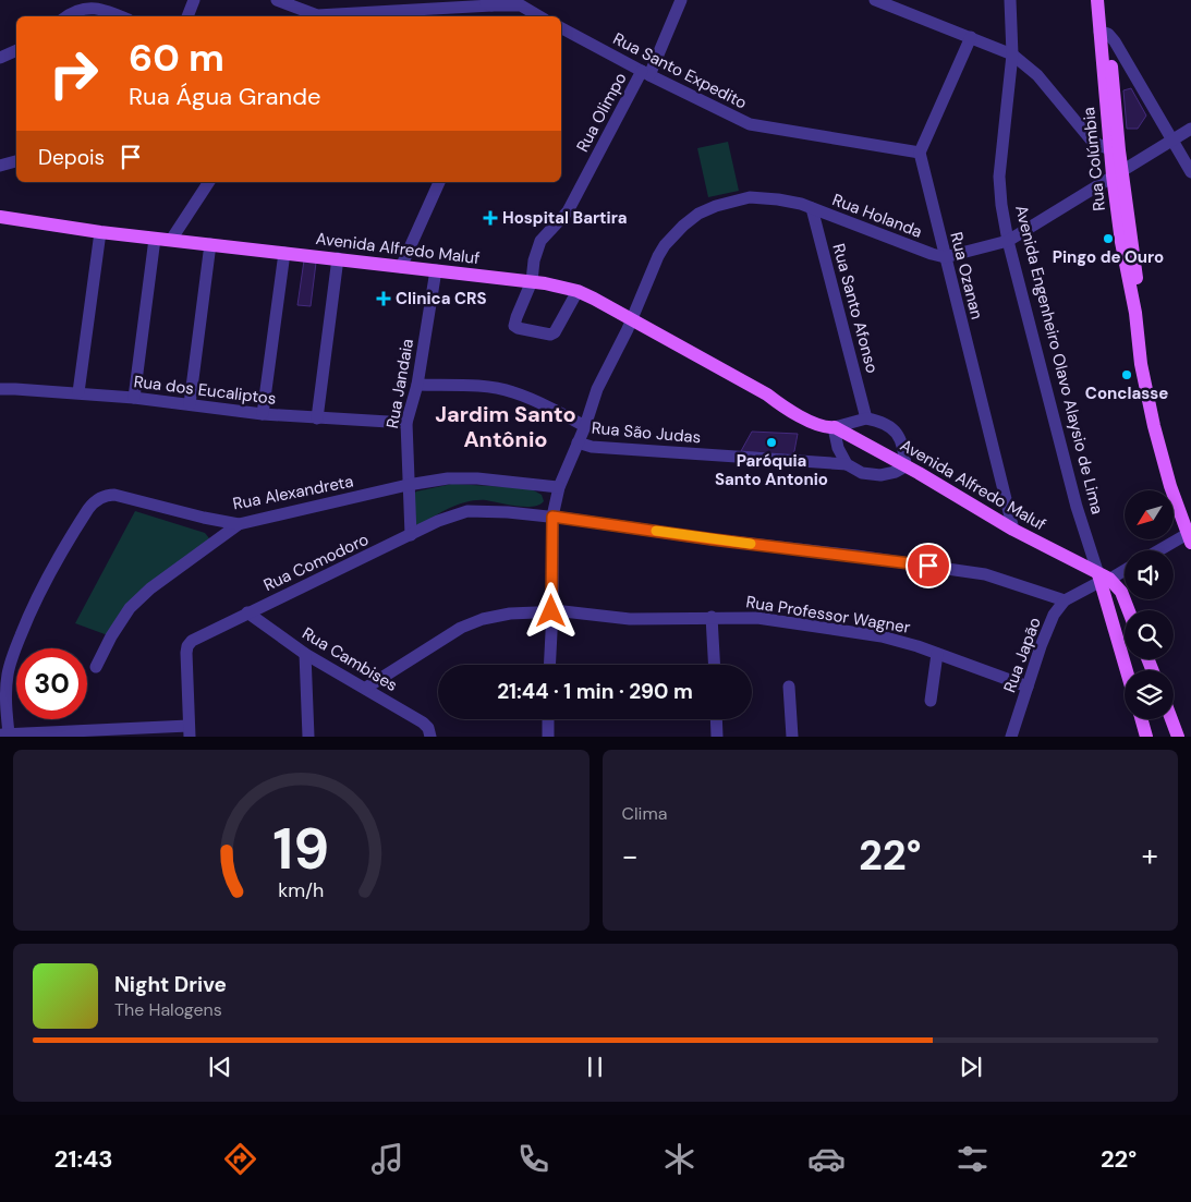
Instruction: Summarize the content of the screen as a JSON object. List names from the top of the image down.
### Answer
{
  "streets": {
    "main road": ["Rua Colúmbia", "Avenida Alfredo Maluf", "Avenida Engenheiro Olavo Alaysio de Lima"],
    "street": [
      "Rua Santo Expedito",
      "Rua Olimpo",
      "Rua Holanda",
      "Rua Ozanan",
      "Rua Santo Afonso",
      "Rua Jandaia",
      "Rua dos Eucaliptos",
      "Rua São Judas",
      "Rua Alexandreta",
      "Rua Comodoro",
      "Rua Professor Wagner",
      "Rua Japão",
      "Rua Cambises"
    ]
  },
  "crossings": [
    ["Rua Santo Expedito", "Rua Olimpo"],
    ["Rua Santo Expedito", "Rua Ozanan"],
    ["Rua Olimpo", "Avenida Alfredo Maluf"],
    ["Rua Holanda", "Avenida Alfredo Maluf"],
    ["Rua Holanda", "Rua Ozanan"],
    ["Rua Holanda", "Rua Santo Afonso"],
    ["Rua Holanda", "Rua São Judas"],
    ["Avenida Alfredo Maluf", "Rua Ozanan"],
    ["Avenida Alfredo Maluf", "Avenida Engenheiro Olavo Alaysio de Lima"],
    ["Avenida Alfredo Maluf", "Rua Jandaia"],
    ["Avenida Alfredo Maluf", "Rua São Judas"],
    ["Avenida Alfredo Maluf", "Rua Japão"],
    ["Avenida Engenheiro Olavo Alaysio de Lima", "Rua Japão"],
    ["Rua Jandaia", "Rua dos Eucaliptos"],
    ["Rua Jandaia", "Rua Alexandreta"],
    ["Rua Jandaia", "Rua Comodoro"],
    ["Rua Comodoro", "Rua Japão"],
    ["Rua Comodoro", "Rua Cambises"],
    ["Rua Professor Wagner", "Rua Japão"],
    ["Rua Professor Wagner", "Rua Cambises"]
  ],
  "districts": ["Jardim Santo Antônio"],
  "places": {
    "health": ["Hospital Bartira", "Clinica CRS"],
    "other": ["Pingo de Ouro", "Conclasse", "Paróquia Santo Antonio"]
  },
  "north": "bottom left",
  "page": {
    "turn": ["60 m", "Rua Água Grande"],
    "then": "Depois",
    "limit": "30",
    "trip": "21:44 · 1 min · 290 m",
    "tile": "Clima",
    "heat": ["−", "22°", "+"],
    "song": ["Night Drive", "The Halogens"],
    "tabs": ["21:43", "22°"],
    "gauge": ["19", "km/h"]
  }
}
